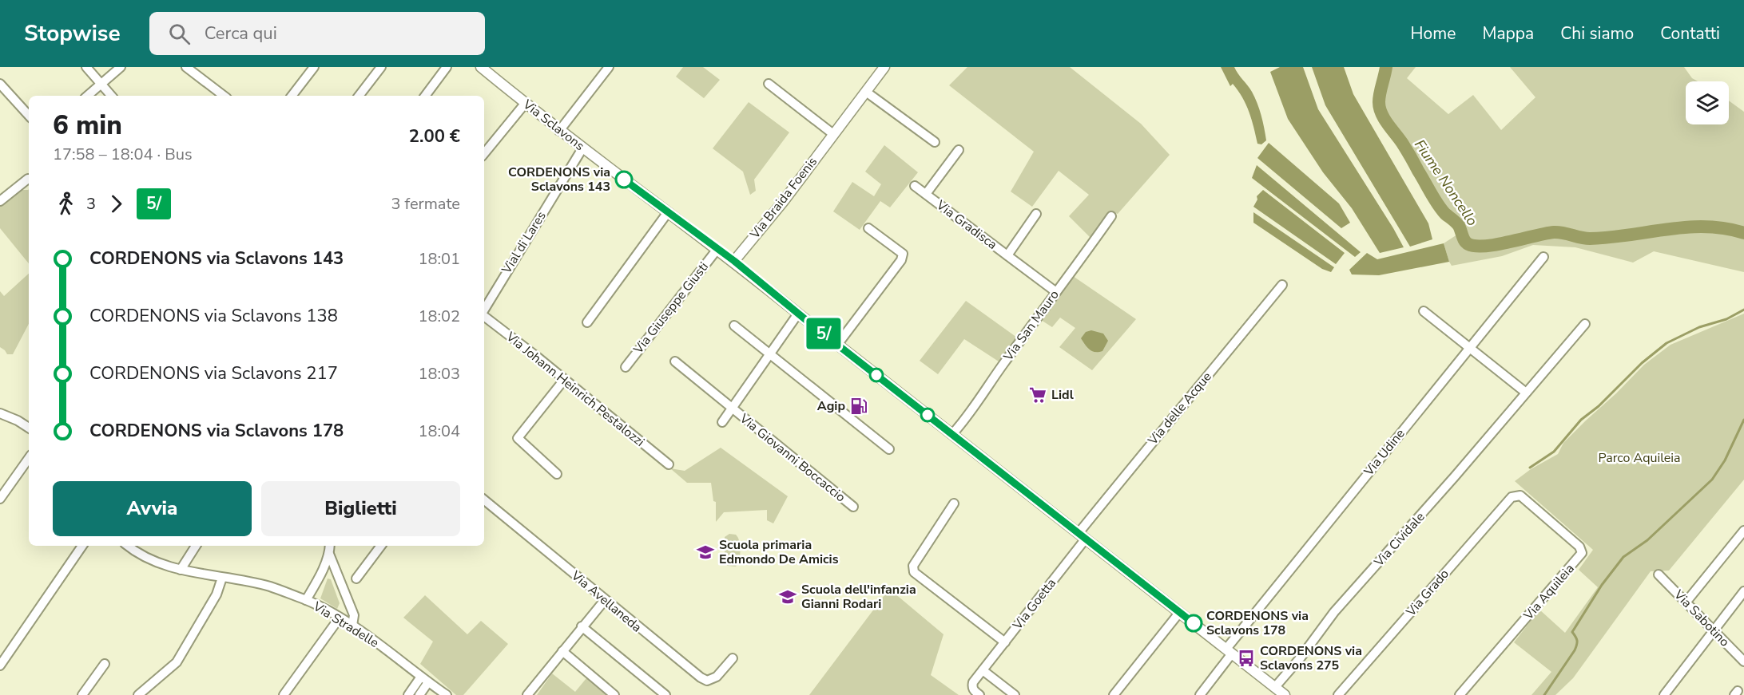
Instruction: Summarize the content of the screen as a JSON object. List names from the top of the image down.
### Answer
{
  "streets": {
    "street": [
      "Via Sclavons",
      "Via Braida Foenis",
      "Via Gradisca",
      "Vial di Lares",
      "Via Giuseppe Giusti",
      "Via San Mauro",
      "Via Johann Heinrich Pestalozzi",
      "Via delle Acque",
      "Via Udine",
      "Via Giovanni Boccaccio",
      "Via Cividale",
      "Via Aquileia",
      "Via Grado",
      "Via Avellaneda",
      "Via Goetta",
      "Via Sabotino",
      "Via Stradelle"
    ]
  },
  "crossings": [
    ["Via Sclavons", "Via Braida Foenis"],
    ["Via Sclavons", "Vial di Lares"],
    ["Via Sclavons", "Via Giuseppe Giusti"],
    ["Via Sclavons", "Via San Mauro"],
    ["Via Sclavons", "Via delle Acque"],
    ["Via Sclavons", "Via Udine"],
    ["Via Sclavons", "Via Giovanni Boccaccio"],
    ["Via Sclavons", "Via Cividale"],
    ["Via Sclavons", "Via Goetta"],
    ["Via Gradisca", "Via San Mauro"],
    ["Via delle Acque", "Via Goetta"],
    ["Via Aquileia", "Via Grado"]
  ],
  "water": ["Fiume Noncello"],
  "parks": ["Parco Aquileia"],
  "places": {
    "other": ["CORDENONS via Sclavons 143", "CORDENONS via Sclavons 178"],
    "supermarket": ["Lidl"],
    "fuel station": ["Agip"],
    "school or university": ["Scuola primaria Edmondo De Amicis", "Scuola dell'infanzia Gianni Rodari"],
    "bus stop": ["CORDENONS via Sclavons 275"]
  },
  "lines": ["bus line 5/"],
  "page": {
    "header": "Stopwise",
    "search": "Cerca qui",
    "nav": [
      "Home",
      "Mappa",
      "Chi siamo",
      "Contatti"
    ],
    "on_map": "5/",
    "heading": ["6 min", "17:58 – 18:04 · Bus", "2.00 €"],
    "legs": ["3", "5/", "3 fermate"],
    "list": [
      {
        "name": "CORDENONS via Sclavons 143",
        "value": "18:01"
      },
      {
        "name": "CORDENONS via Sclavons 138",
        "value": "18:02"
      },
      {
        "name": "CORDENONS via Sclavons 217",
        "value": "18:03"
      },
      {
        "name": "CORDENONS via Sclavons 178",
        "value": "18:04"
      }
    ],
    "buttons": ["Avvia", "Biglietti"]
  }
}
